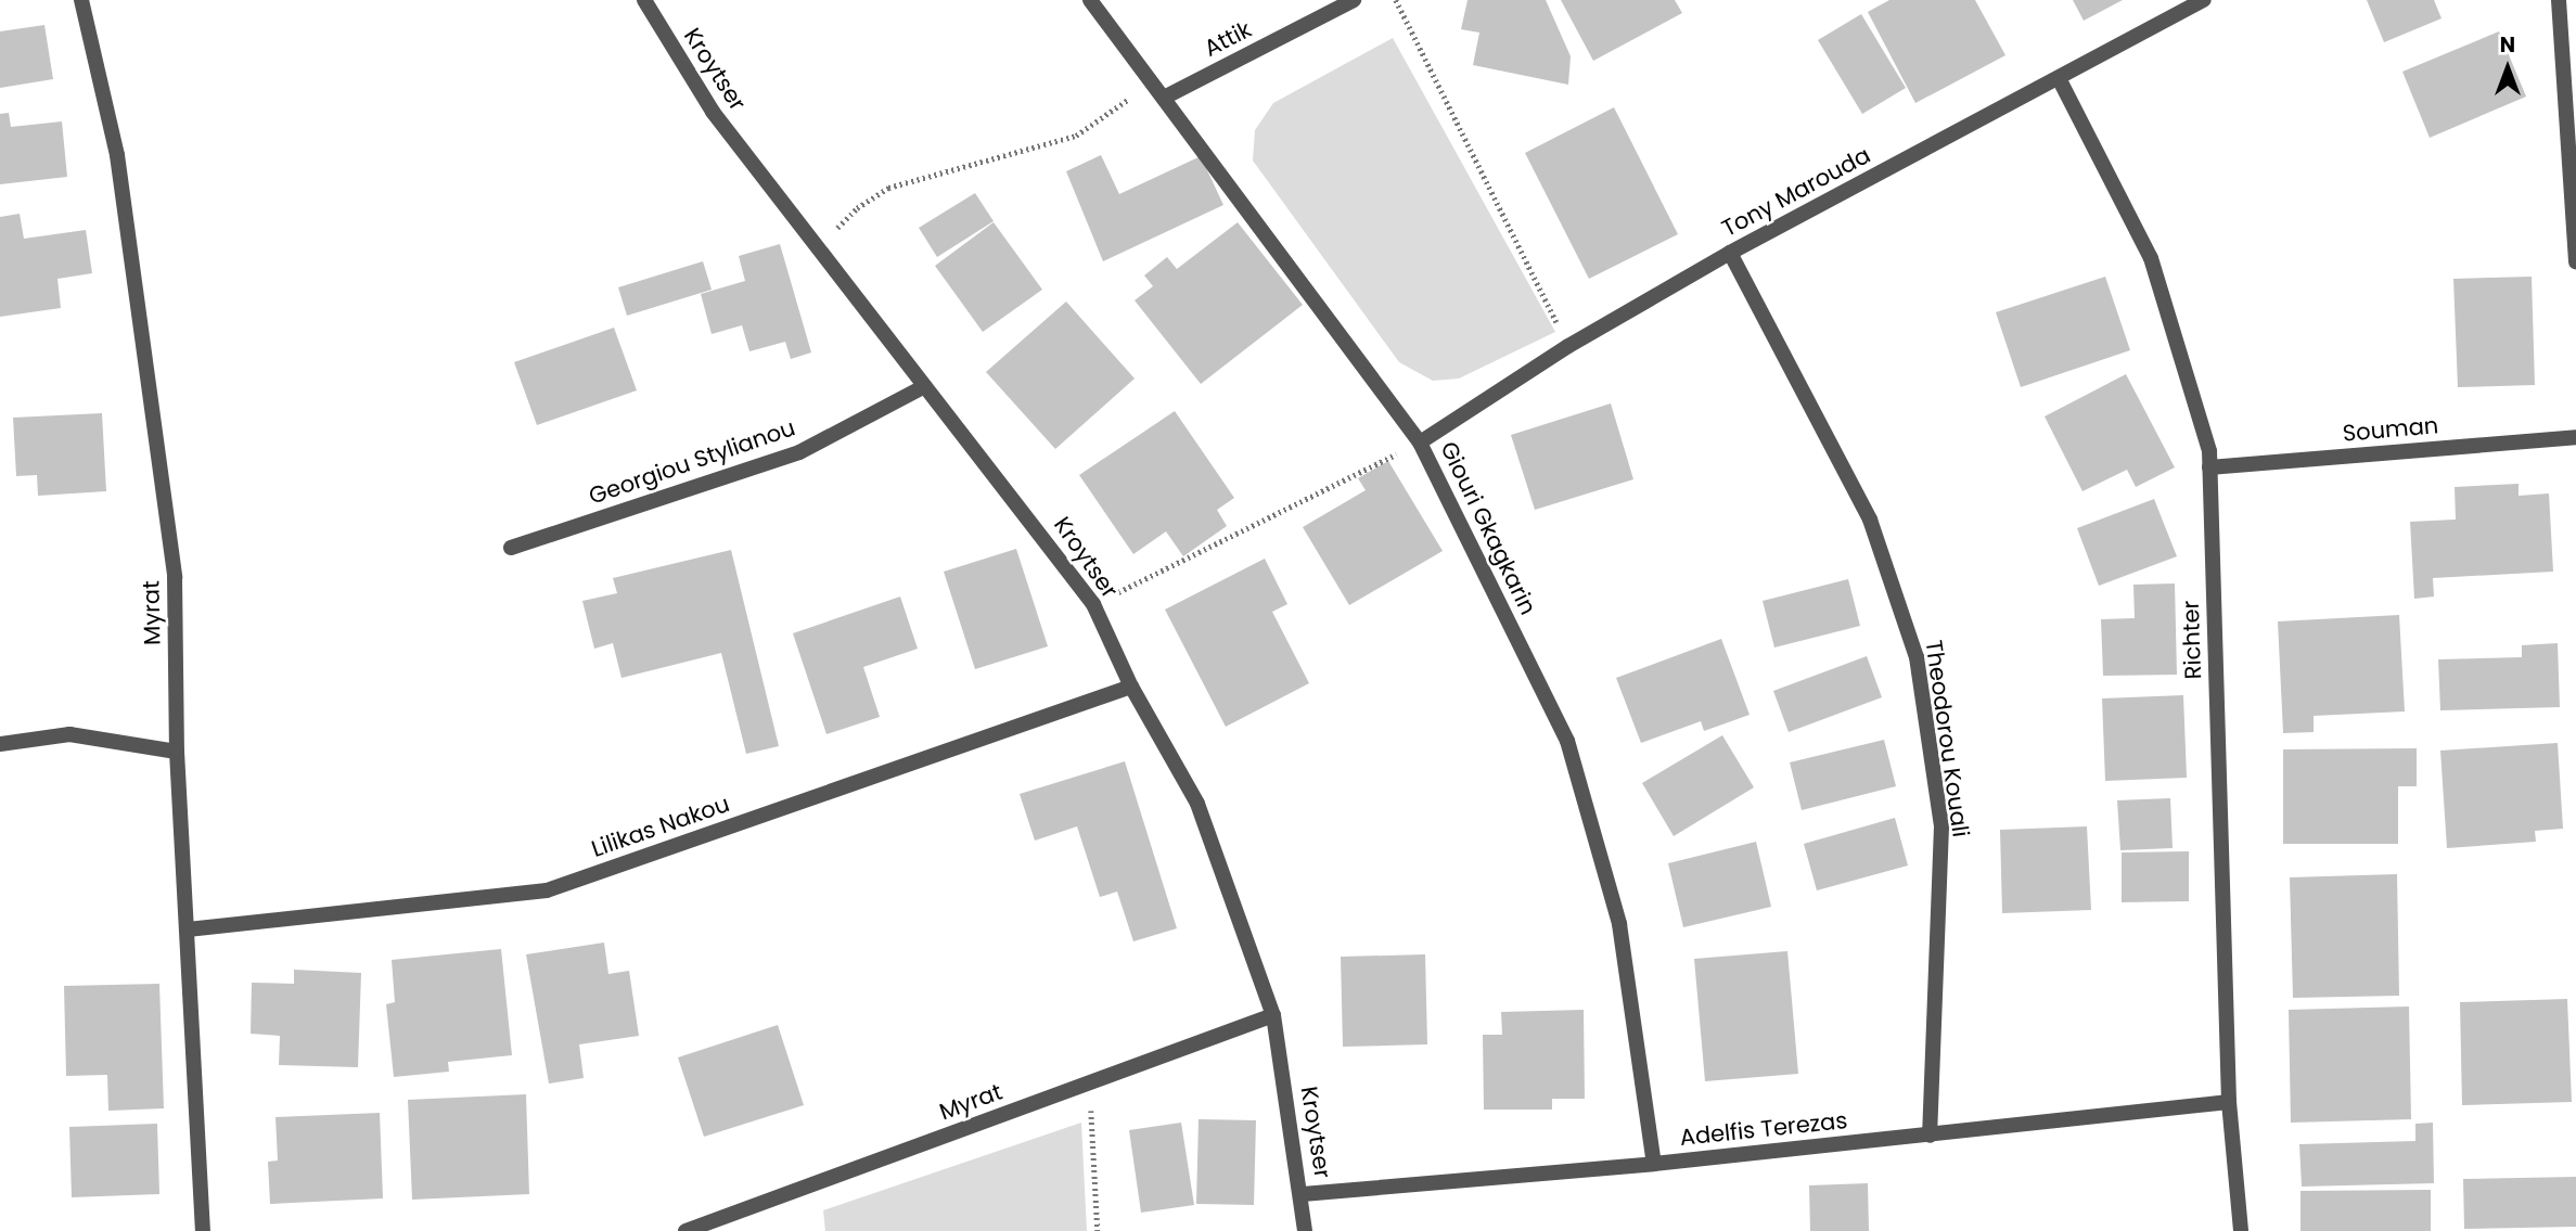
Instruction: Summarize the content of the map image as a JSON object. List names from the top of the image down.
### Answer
{
  "streets": {
    "street": [
      "Attik",
      "Kroytser",
      "Tony Marouda",
      "Souman",
      "Georgiou Stylianou",
      "Giouri Gkagkarin",
      "Myrat",
      "Richter",
      "Theodorou Kouali",
      "Lilikas Nakou",
      "Adelfis Terezas"
    ]
  },
  "crossings": [
    ["Attik", "Giouri Gkagkarin"],
    ["Kroytser", "Georgiou Stylianou"],
    ["Kroytser", "Myrat"],
    ["Kroytser", "Lilikas Nakou"],
    ["Kroytser", "Adelfis Terezas"],
    ["Tony Marouda", "Giouri Gkagkarin"],
    ["Tony Marouda", "Richter"],
    ["Tony Marouda", "Theodorou Kouali"],
    ["Souman", "Richter"],
    ["Giouri Gkagkarin", "Adelfis Terezas"],
    ["Myrat", "Lilikas Nakou"],
    ["Richter", "Adelfis Terezas"],
    ["Theodorou Kouali", "Adelfis Terezas"]
  ],
  "north": "top"
}
